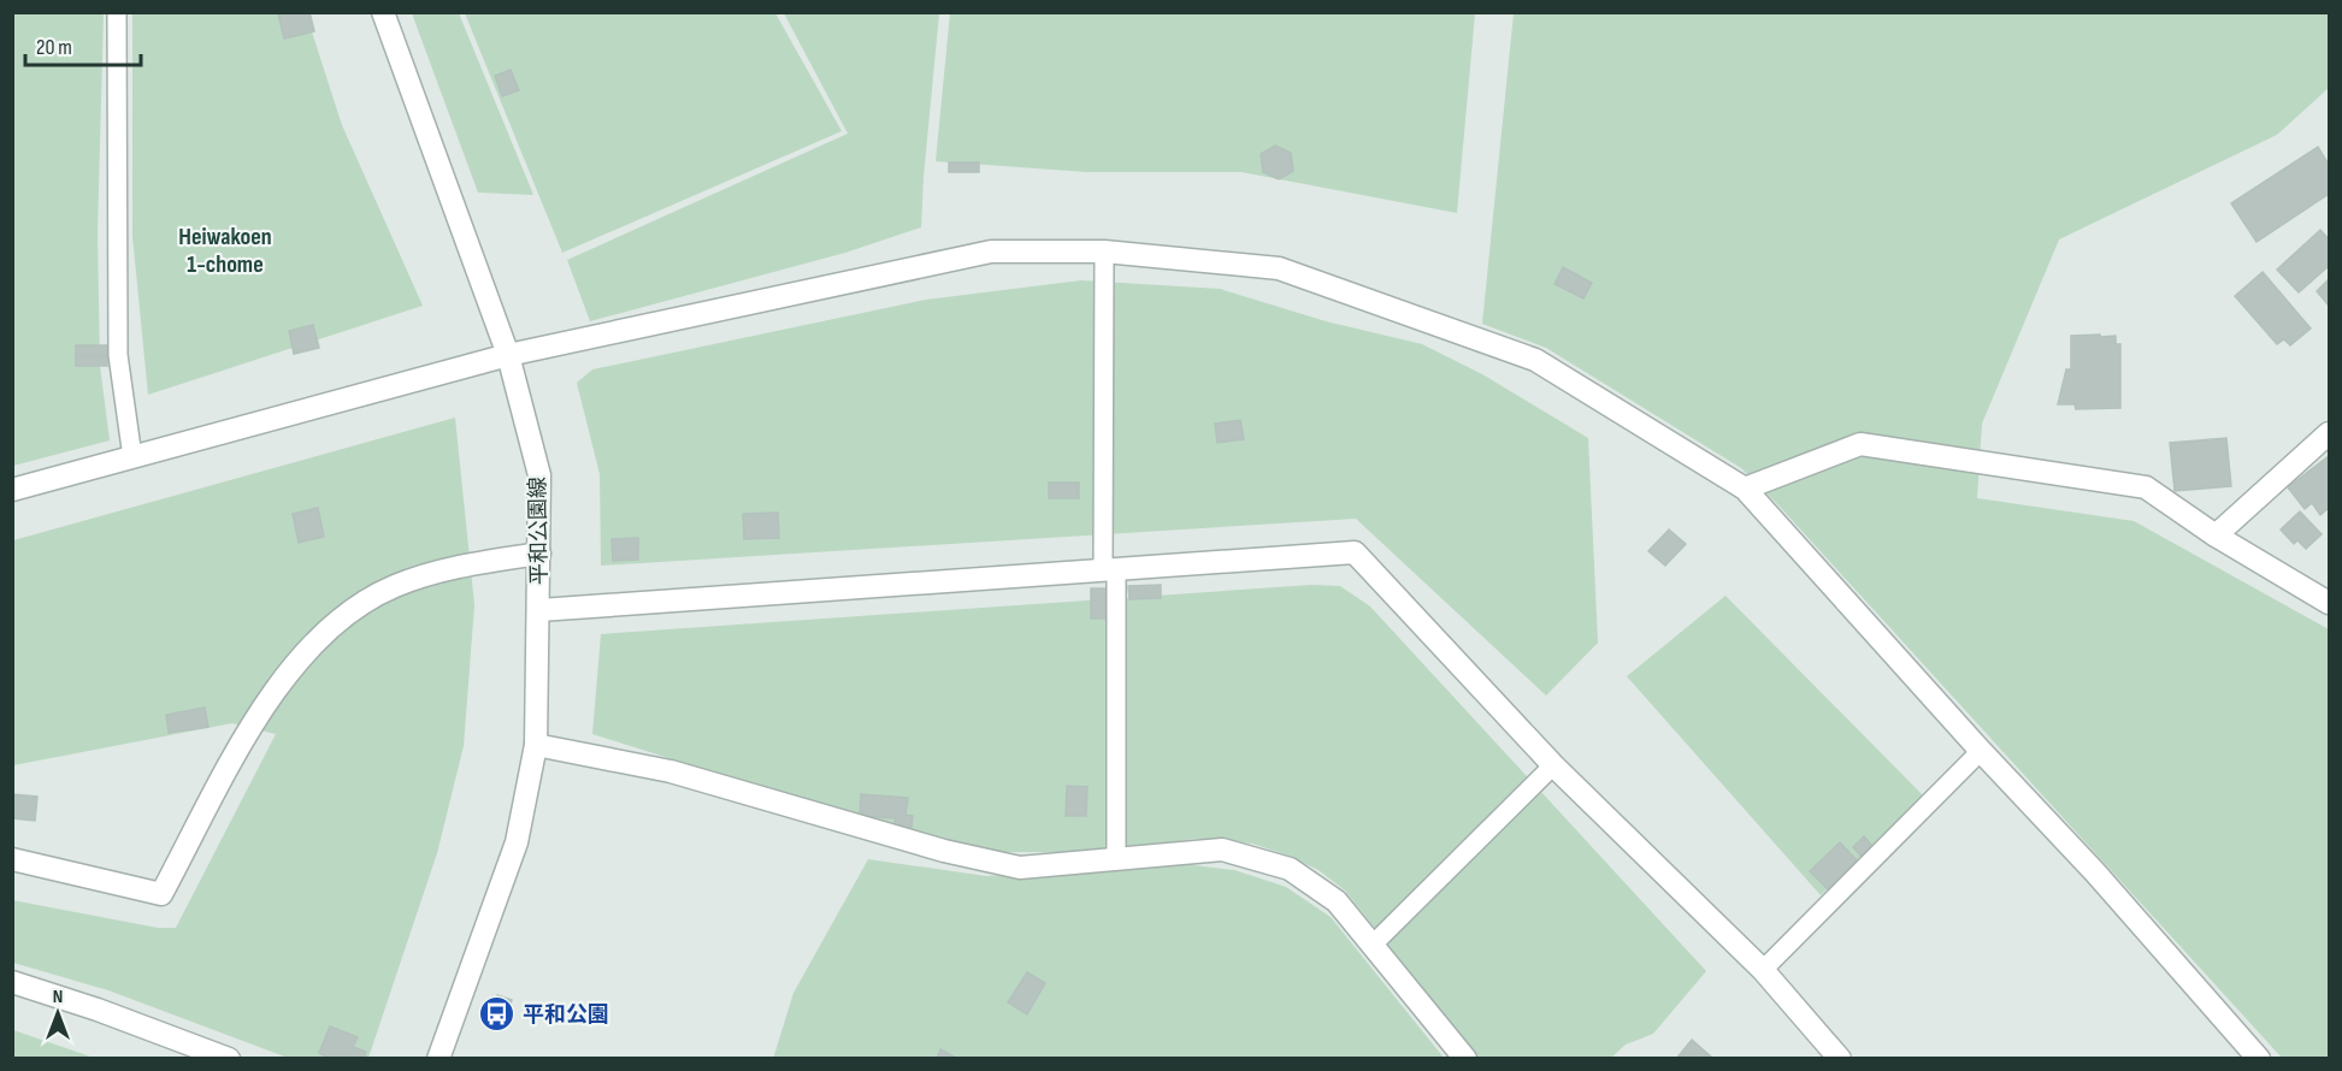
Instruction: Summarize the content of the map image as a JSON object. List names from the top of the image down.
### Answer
{
  "streets": {
    "street": ["平和公園線"]
  },
  "districts": ["Heiwakoen 1-chome"],
  "places": {
    "bus stop": ["平和公園"]
  },
  "scale_bar": "20 m",
  "north": "top"
}
